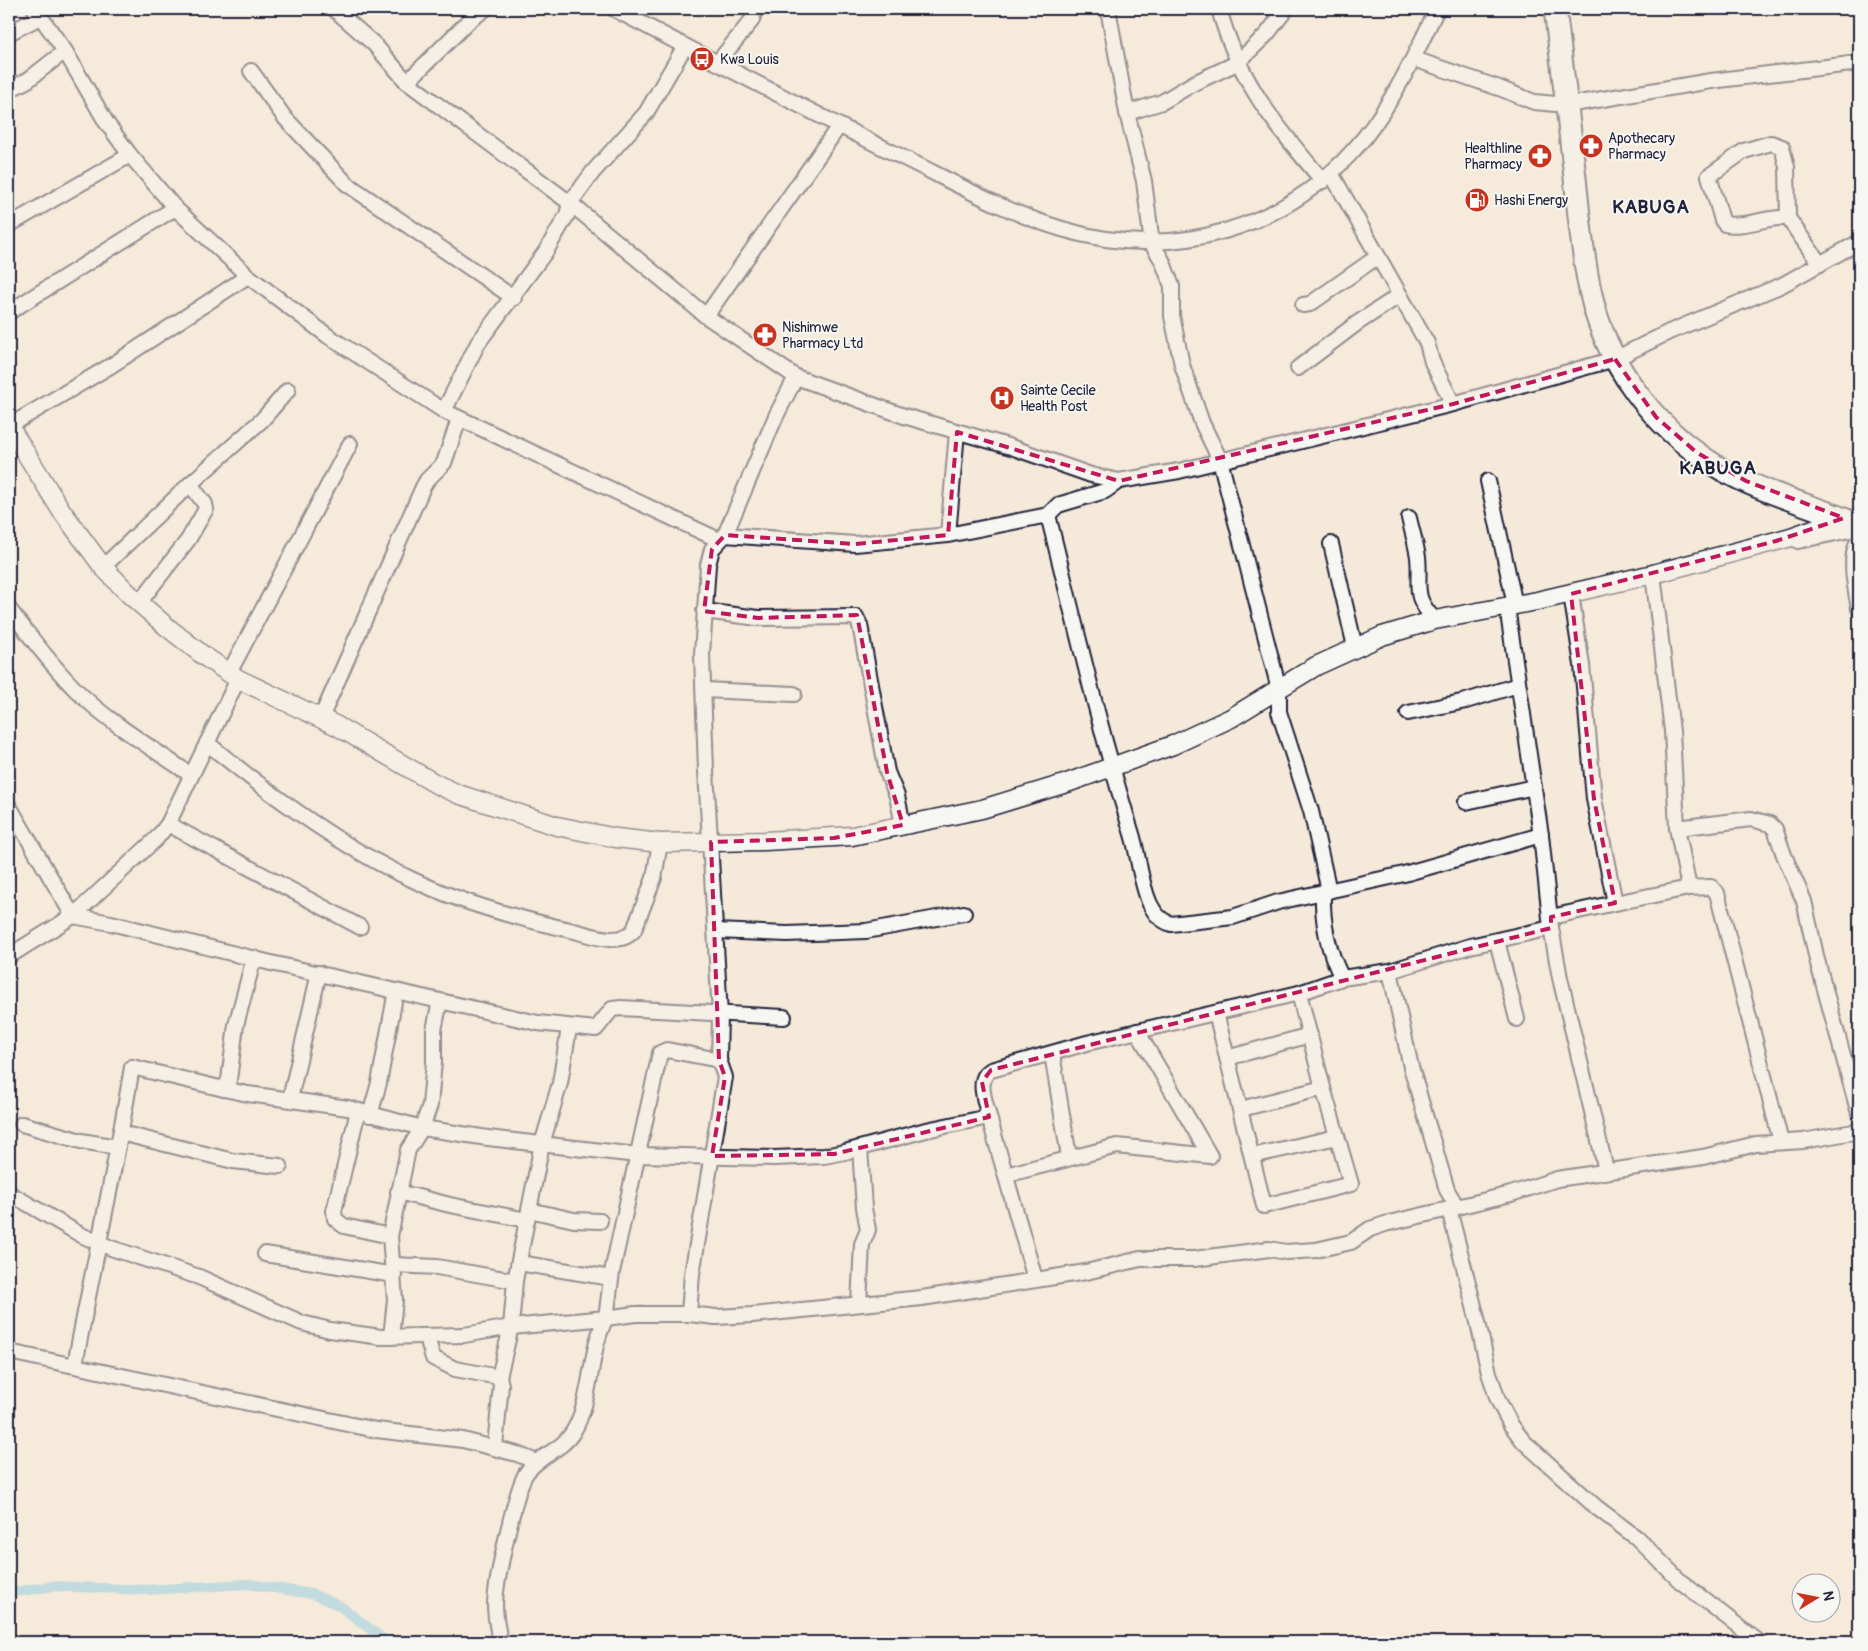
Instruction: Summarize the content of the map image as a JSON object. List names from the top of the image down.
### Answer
{
  "districts": ["KABUGA", "KABUGA"],
  "places": {
    "bus stop": ["Kwa Louis"],
    "pharmacy": ["Apothecary Pharmacy", "Healthline Pharmacy", "Nishimwe Pharmacy Ltd"],
    "fuel station": ["Hashi Energy"],
    "hospital": ["Sainte Cecile Health Post"]
  },
  "north": "right"
}
